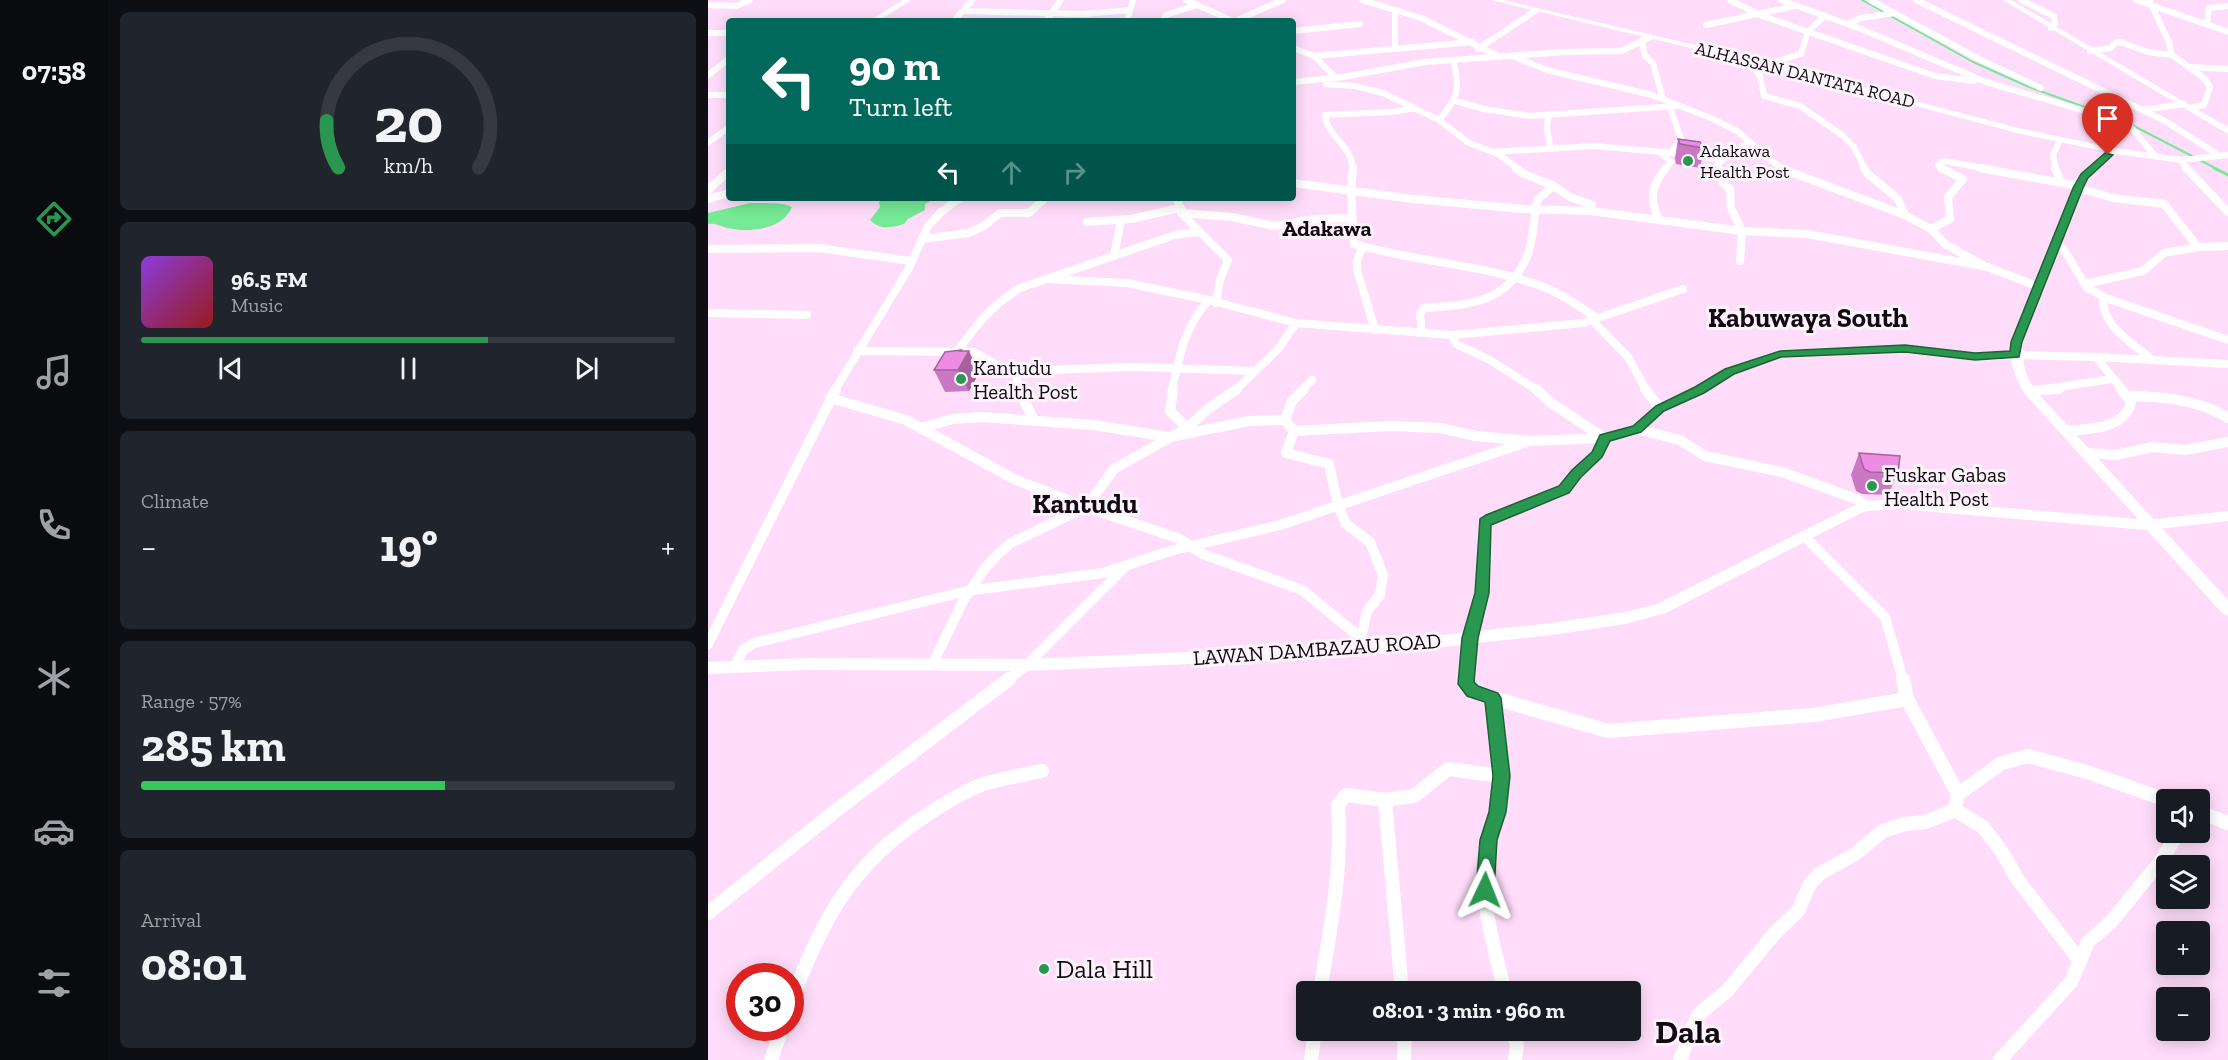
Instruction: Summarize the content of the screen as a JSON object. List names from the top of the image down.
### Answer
{
  "streets": {
    "main road": ["ALHASSAN DANTATA ROAD", "LAWAN DAMBAZAU ROAD"]
  },
  "districts": [
    "Adakawa",
    "Kabuwaya South",
    "Kantudu",
    "Dala"
  ],
  "places": [
    "Adakawa Health Post",
    "Kantudu Health Post",
    "Fuskar Gabas Health Post",
    "Dala Hill"
  ],
  "page": {
    "tabs": "07:58",
    "turn": ["90 m", "Turn left"],
    "song": ["96.5 FM", "Music"],
    "tile": [
      "Climate",
      ["Range · 57%", "285 km"],
      ["Arrival", "08:01"]
    ],
    "heat": ["−", "19°", "+"],
    "map_buttons": ["+", "−"],
    "limit": "30",
    "trip": "08:01 · 3 min · 960 m",
    "gauge": ["20", "km/h"]
  }
}
